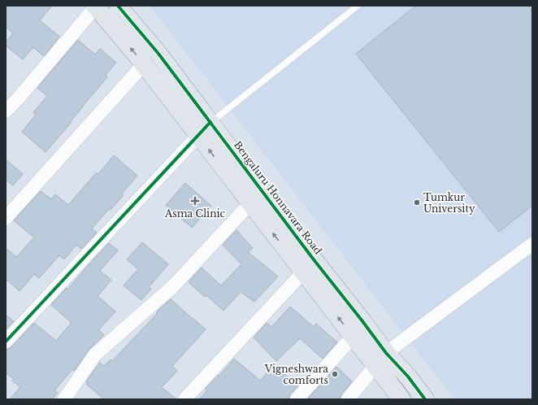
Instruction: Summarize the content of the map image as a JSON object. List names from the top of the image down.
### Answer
{
  "streets": {
    "main road": ["Bengaluru Honnavara Road"]
  },
  "places": {
    "health": ["Asma Clinic"],
    "other": ["Tumkur University", "Vigneshwara comforts"]
  }
}
